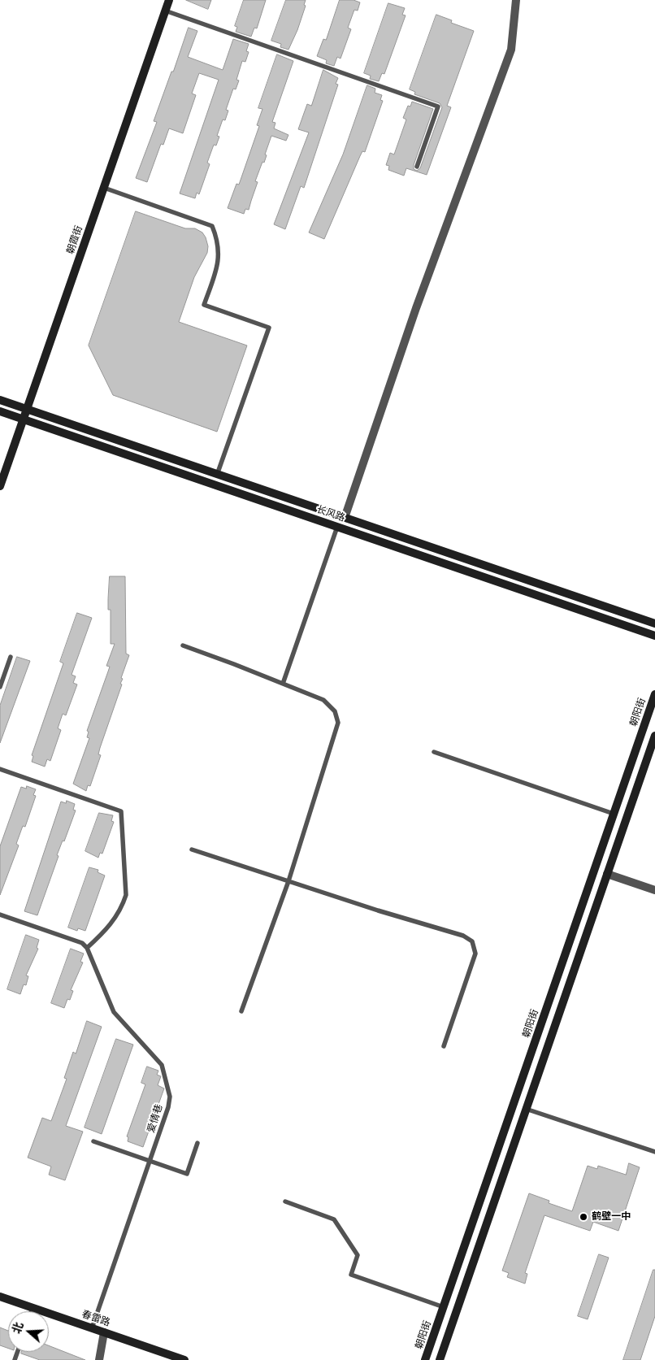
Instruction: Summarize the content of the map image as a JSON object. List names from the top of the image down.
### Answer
{
  "streets": {
    "main road": [
      "朝霞街",
      "长风路",
      "朝阳街",
      "春雷路"
    ],
    "lane": ["爱情巷"]
  },
  "crossings": [
    ["朝霞街", "长风路"],
    ["爱情巷", "春雷路"]
  ],
  "places": ["鹤壁一中"],
  "north": "left"
}
